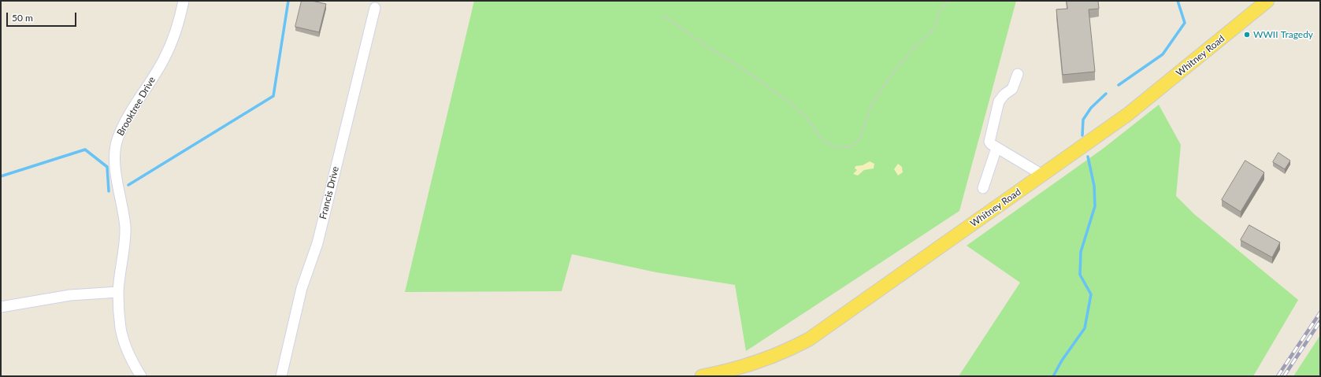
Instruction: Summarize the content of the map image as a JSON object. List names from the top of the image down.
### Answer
{
  "streets": {
    "main road": ["Whitney Road"],
    "street": ["Brooktree Drive", "Francis Drive"]
  },
  "places": ["WWII Tragedy"],
  "scale_bar": "50 m"
}
